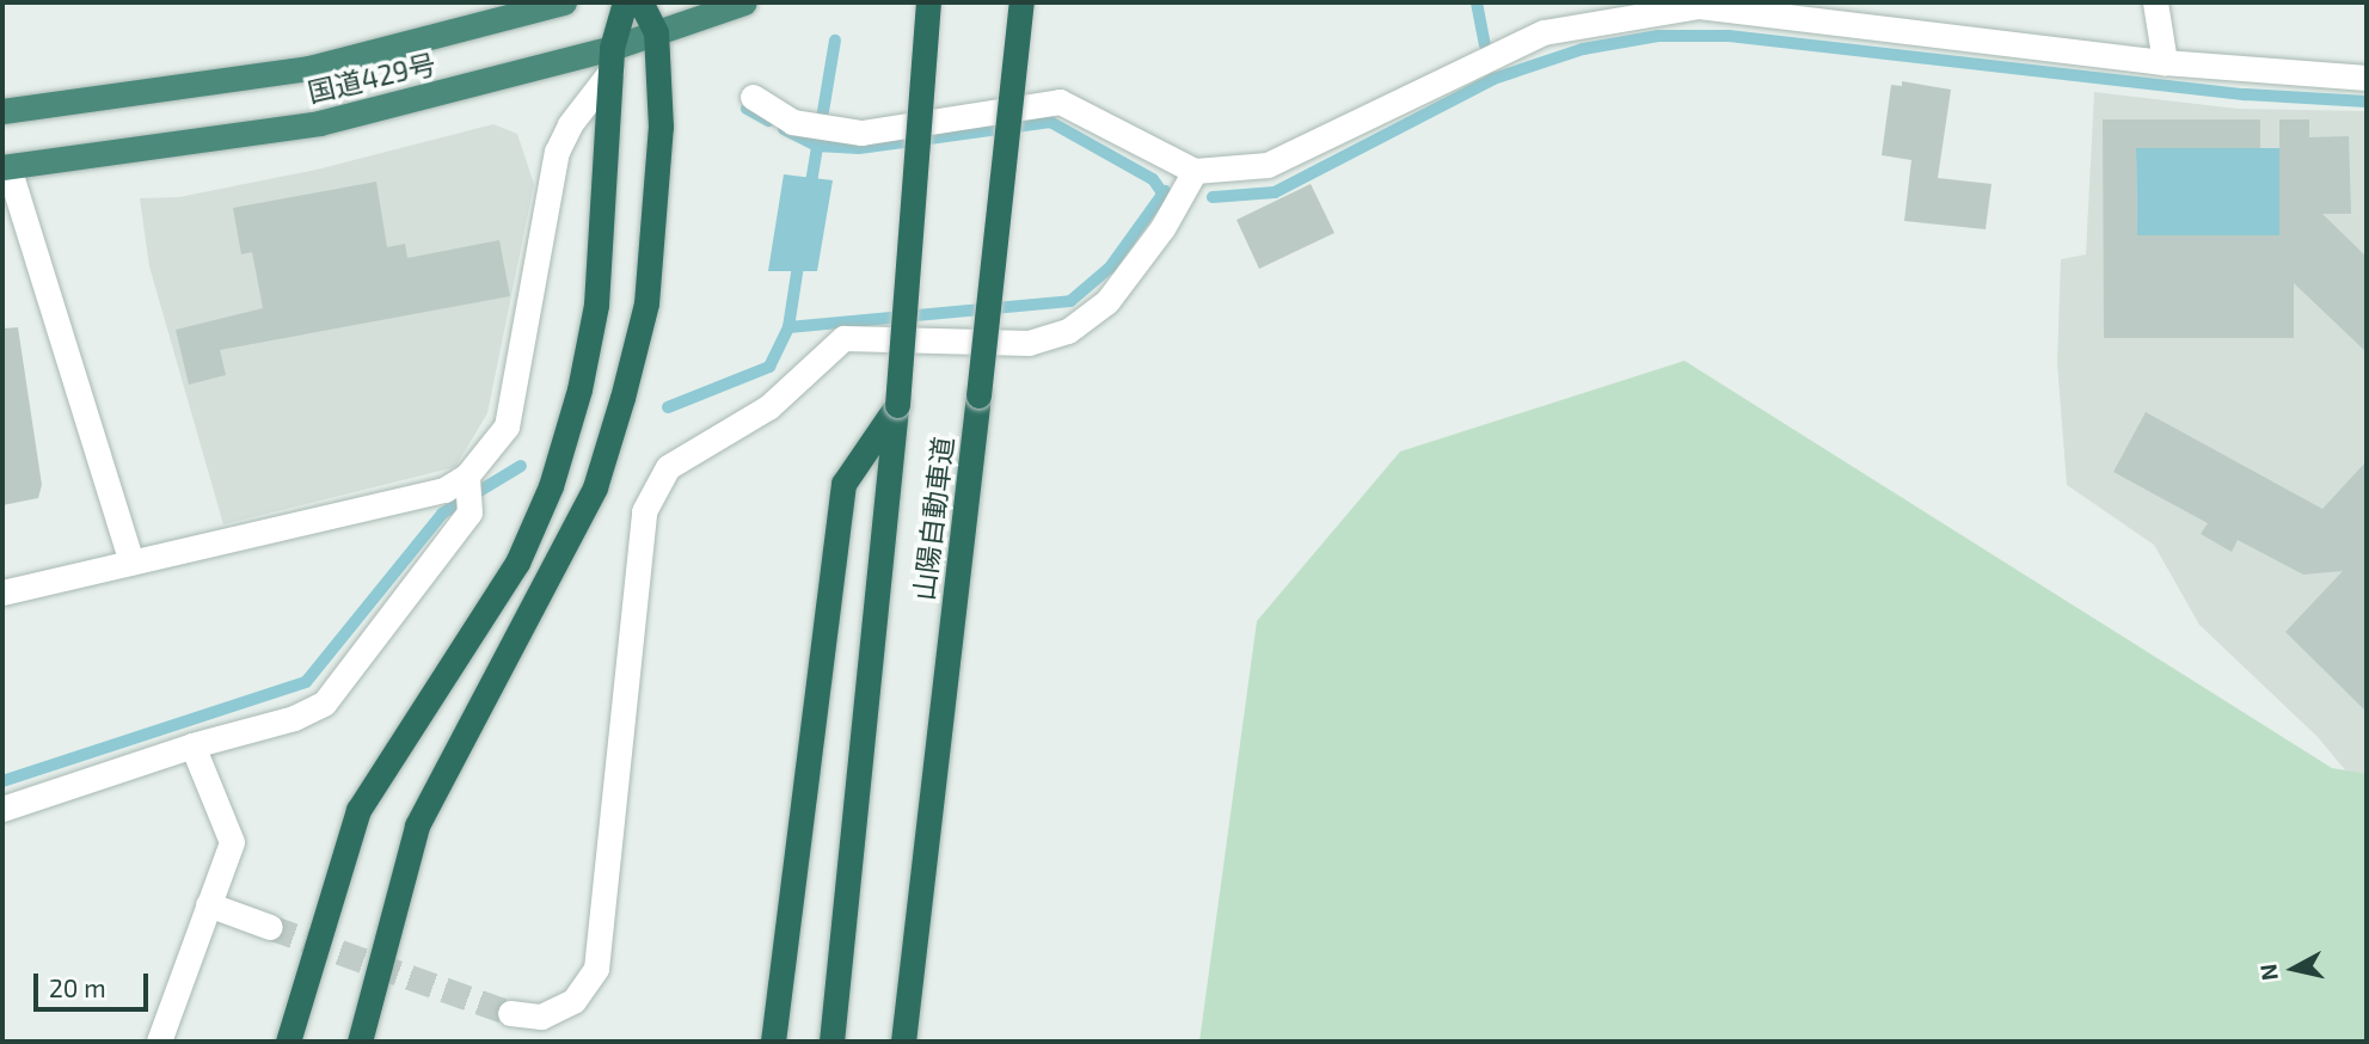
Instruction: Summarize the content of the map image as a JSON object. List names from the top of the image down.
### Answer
{
  "streets": {
    "highway": ["国道429号", "山陽自動車道"]
  },
  "scale_bar": "20 m",
  "north": "left"
}
